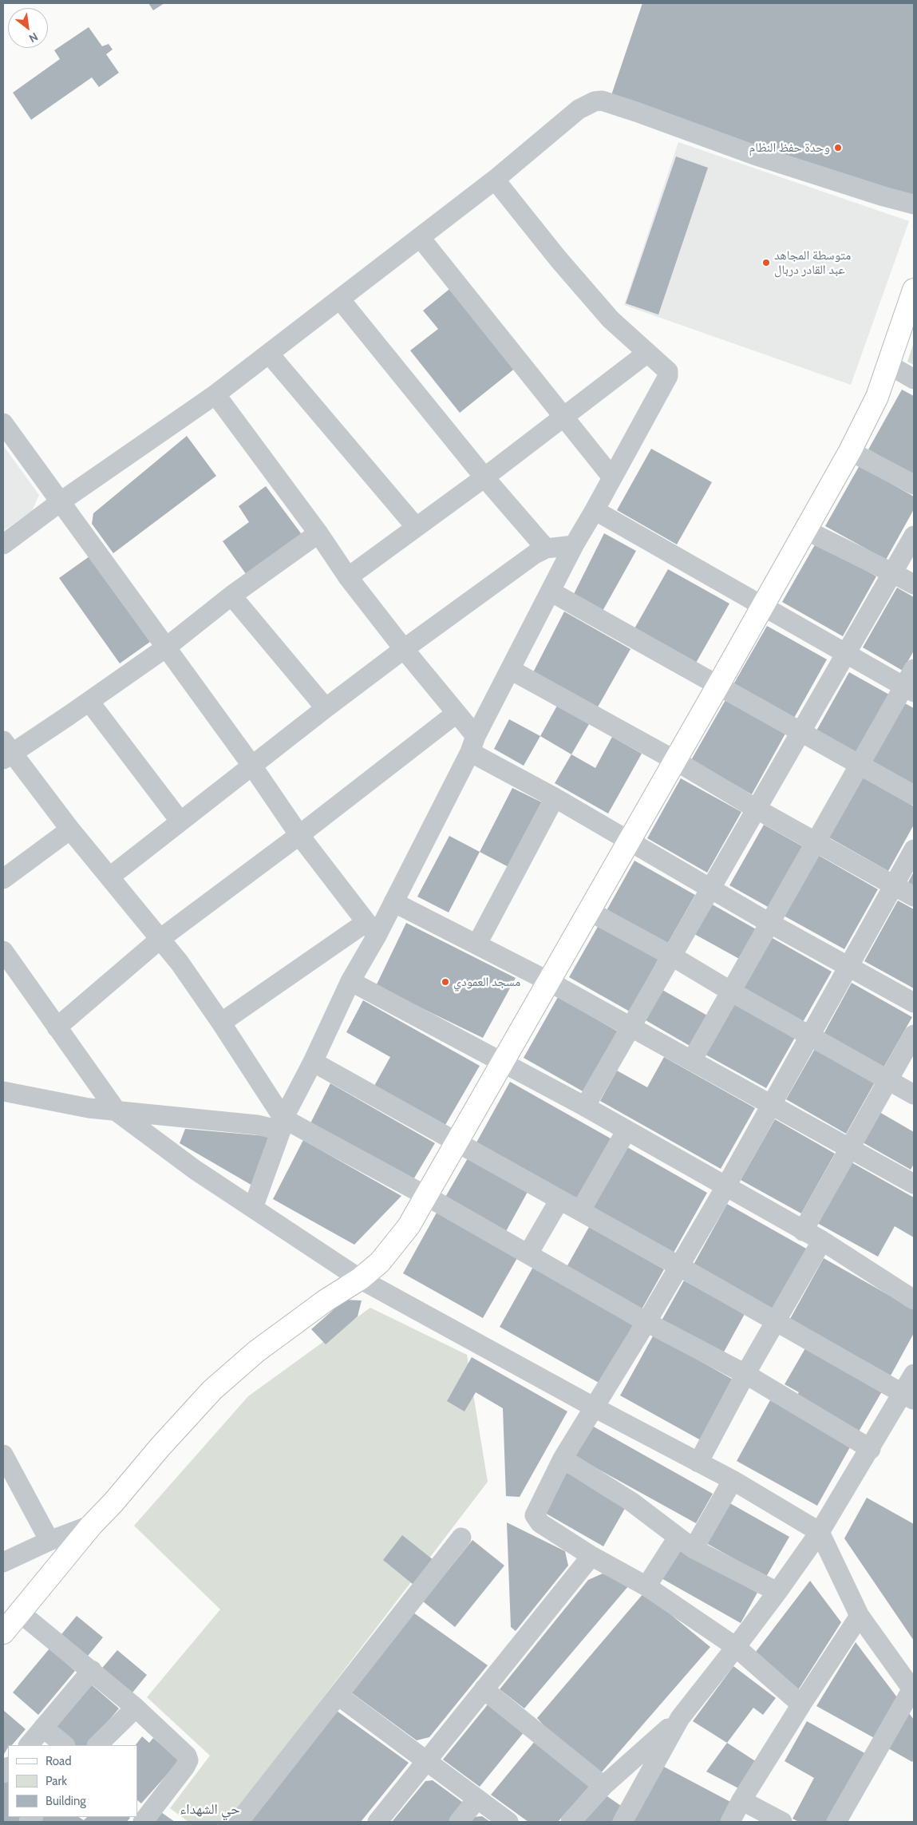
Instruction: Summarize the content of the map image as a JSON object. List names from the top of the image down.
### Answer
{
  "districts": ["حي الشهداء"],
  "places": ["وحدة حفظ النظام", "متوسطة المجاهد عبد القادر دربال", "مسجد العمودي"],
  "legend": ["Road", "Park", "Building"],
  "north": "bottom right"
}
